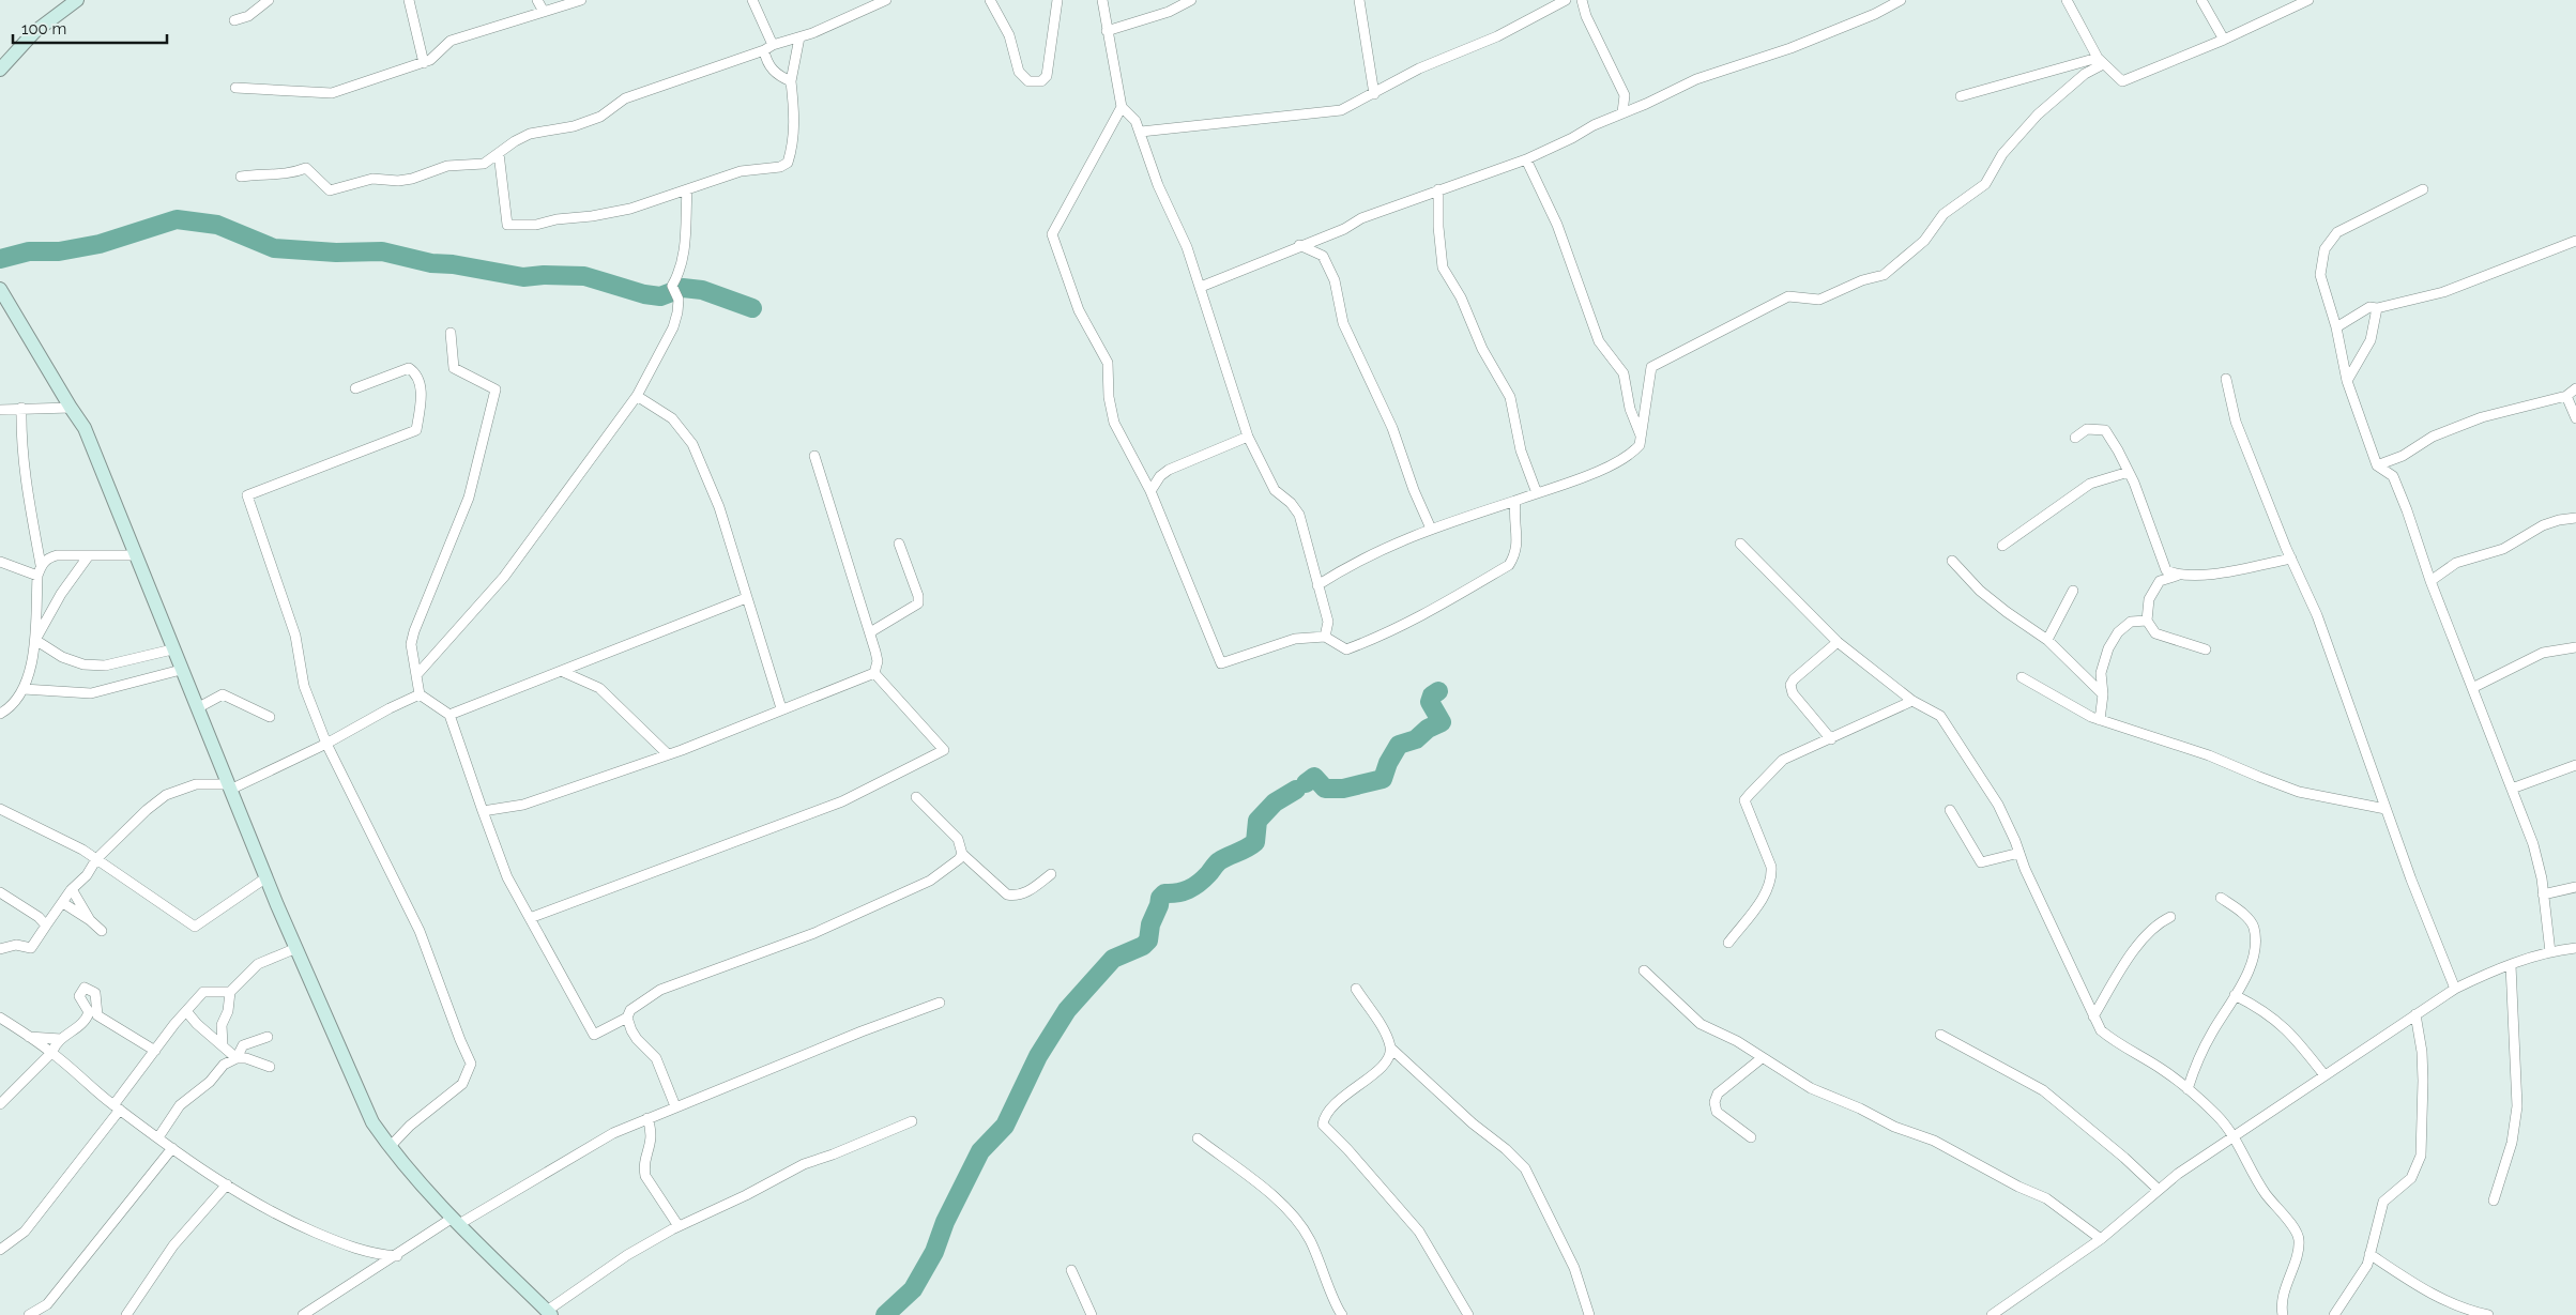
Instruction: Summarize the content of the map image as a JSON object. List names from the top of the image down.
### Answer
{
  "scale_bar": "100 m"
}
